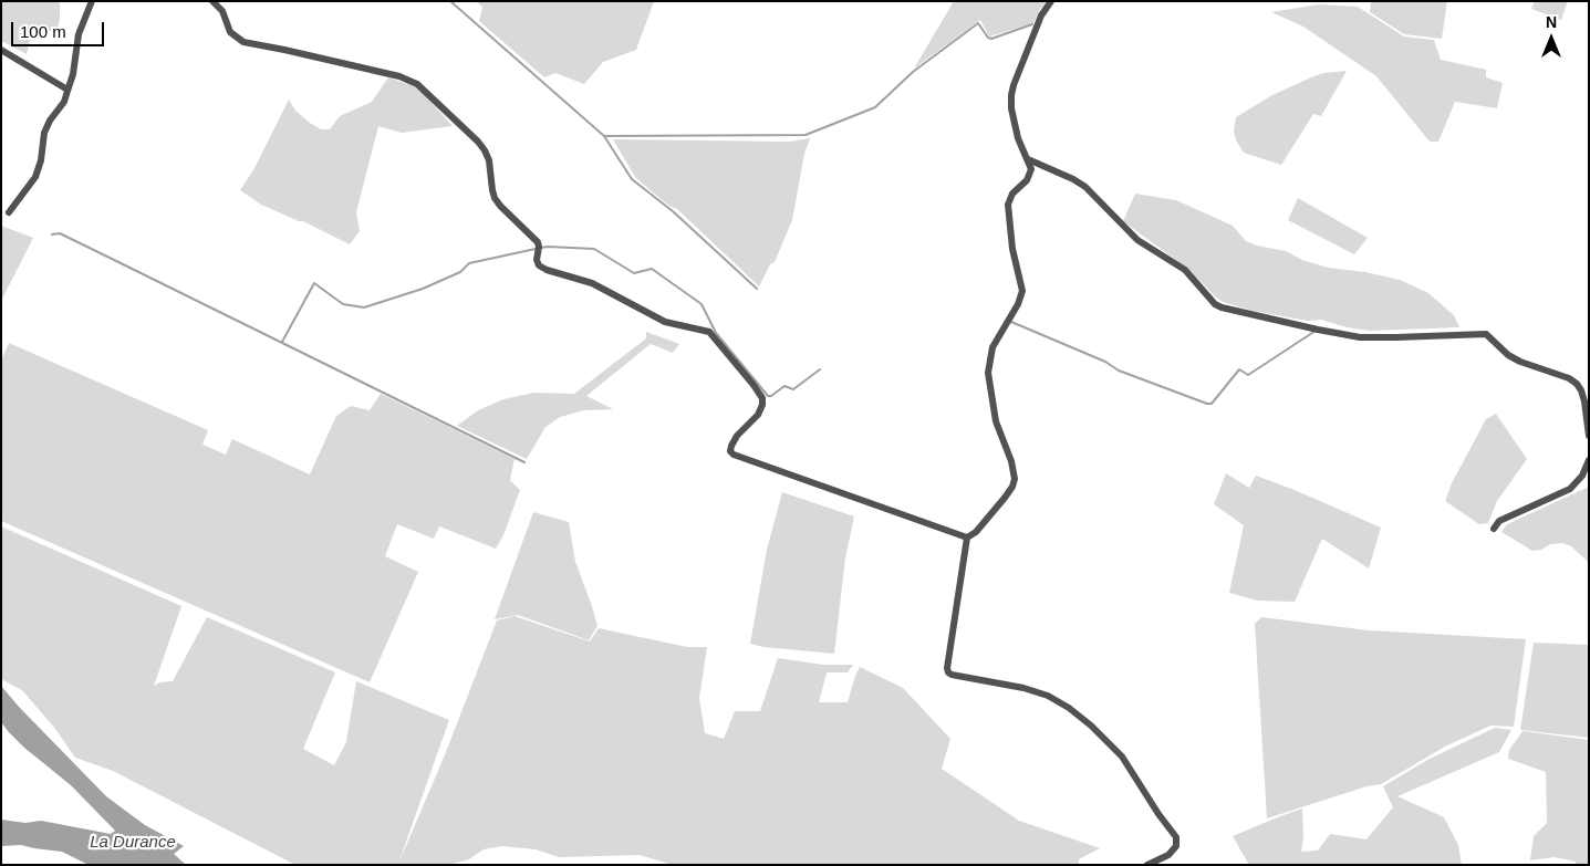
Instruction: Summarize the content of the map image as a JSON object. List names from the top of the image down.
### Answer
{
  "water": ["La Durance"],
  "scale_bar": "100 m",
  "north": "top"
}
